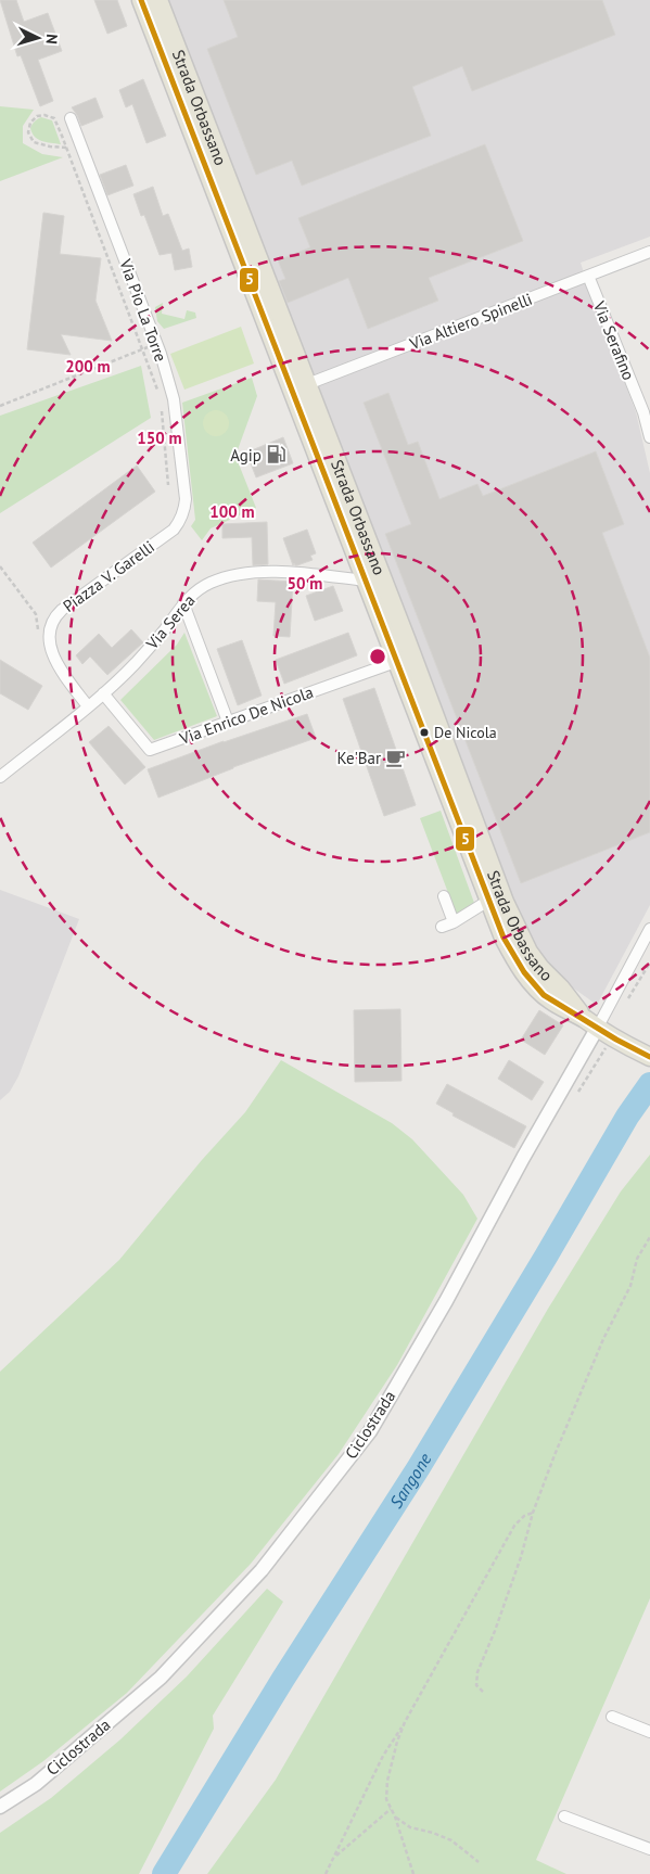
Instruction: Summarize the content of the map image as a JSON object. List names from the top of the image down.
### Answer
{
  "streets": {
    "main road": ["Strada Orbassano"],
    "street": [
      "Via Pio La Torre",
      "Via Altiero Spinelli",
      "Via Serafino",
      "Piazza V. Garelli",
      "Via Serea",
      "Via Enrico De Nicola"
    ]
  },
  "crossings": [
    ["Strada Orbassano", "Via Altiero Spinelli"],
    ["Strada Orbassano", "Via Serea"],
    ["Strada Orbassano", "Via Enrico De Nicola"],
    ["Via Pio La Torre", "Piazza V. Garelli"],
    ["Via Altiero Spinelli", "Via Serafino"],
    ["Piazza V. Garelli", "Via Serea"],
    ["Via Serea", "Via Enrico De Nicola"]
  ],
  "water": ["Sangone"],
  "places": {
    "fuel station": ["Agip"],
    "other": ["De Nicola"],
    "cafe": ["Ke'Bar"]
  },
  "lines": ["transit line 5"],
  "north": "right",
  "rings": [
    "200 m",
    "150 m",
    "100 m",
    "50 m"
  ]
}
